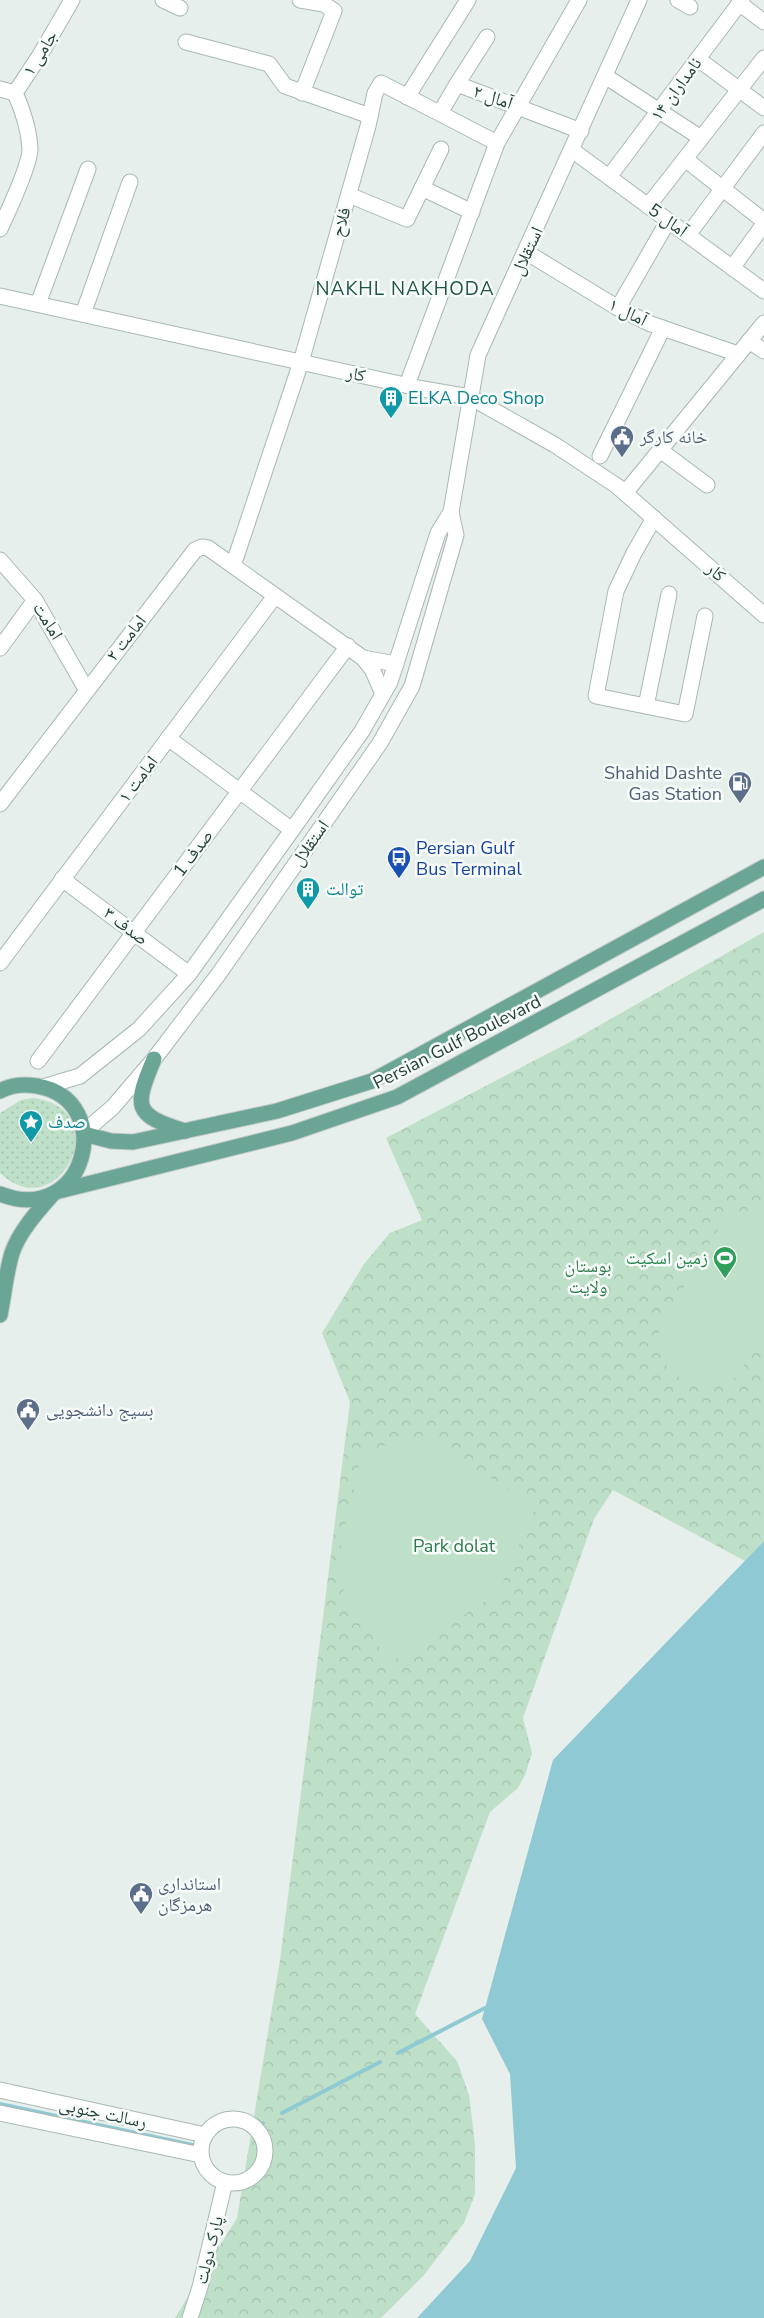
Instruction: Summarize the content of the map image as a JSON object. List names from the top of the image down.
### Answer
{
  "streets": {
    "main road": ["Persian Gulf Boulevard"],
    "street": [
      "جامی ۱",
      "نامداران ۱۴",
      "آمال ۲",
      "آمال 5",
      "فلاح",
      "استقلال",
      "آمال ۱",
      "کار",
      "امامت",
      "امامت ۲",
      "امامت ۱",
      "صدف 1",
      "صدف ۳",
      "رسالت جنوبی",
      "پارک دولت"
    ]
  },
  "crossings": [
    ["نامداران ۱۴", "آمال 5"],
    ["آمال ۲", "استقلال"],
    ["آمال 5", "استقلال"],
    ["فلاح", "کار"],
    ["فلاح", "امامت ۲"],
    ["استقلال", "آمال ۱"],
    ["استقلال", "کار"],
    ["استقلال", "صدف ۳"],
    ["استقلال", "Persian Gulf Boulevard"],
    ["امامت", "امامت ۲"],
    ["امامت ۲", "امامت ۱"],
    ["امامت ۲", "صدف 1"],
    ["امامت ۱", "صدف ۳"],
    ["صدف 1", "صدف ۳"],
    ["رسالت جنوبی", "پارک دولت"]
  ],
  "districts": ["NAKHL NAKHODA"],
  "parks": ["بوستان ولایت", "Park dolat"],
  "places": {
    "building": ["ELKA Deco Shop", "توالت"],
    "public building": ["خانه کارگر", "بسیج دانشجویی", "استانداری هرمزگان"],
    "fuel station": ["Shahid Dashte Gas Station"],
    "bus stop": ["Persian Gulf Bus Terminal"],
    "place": ["صدف"],
    "sports": ["زمین اسکیت"]
  }
}
